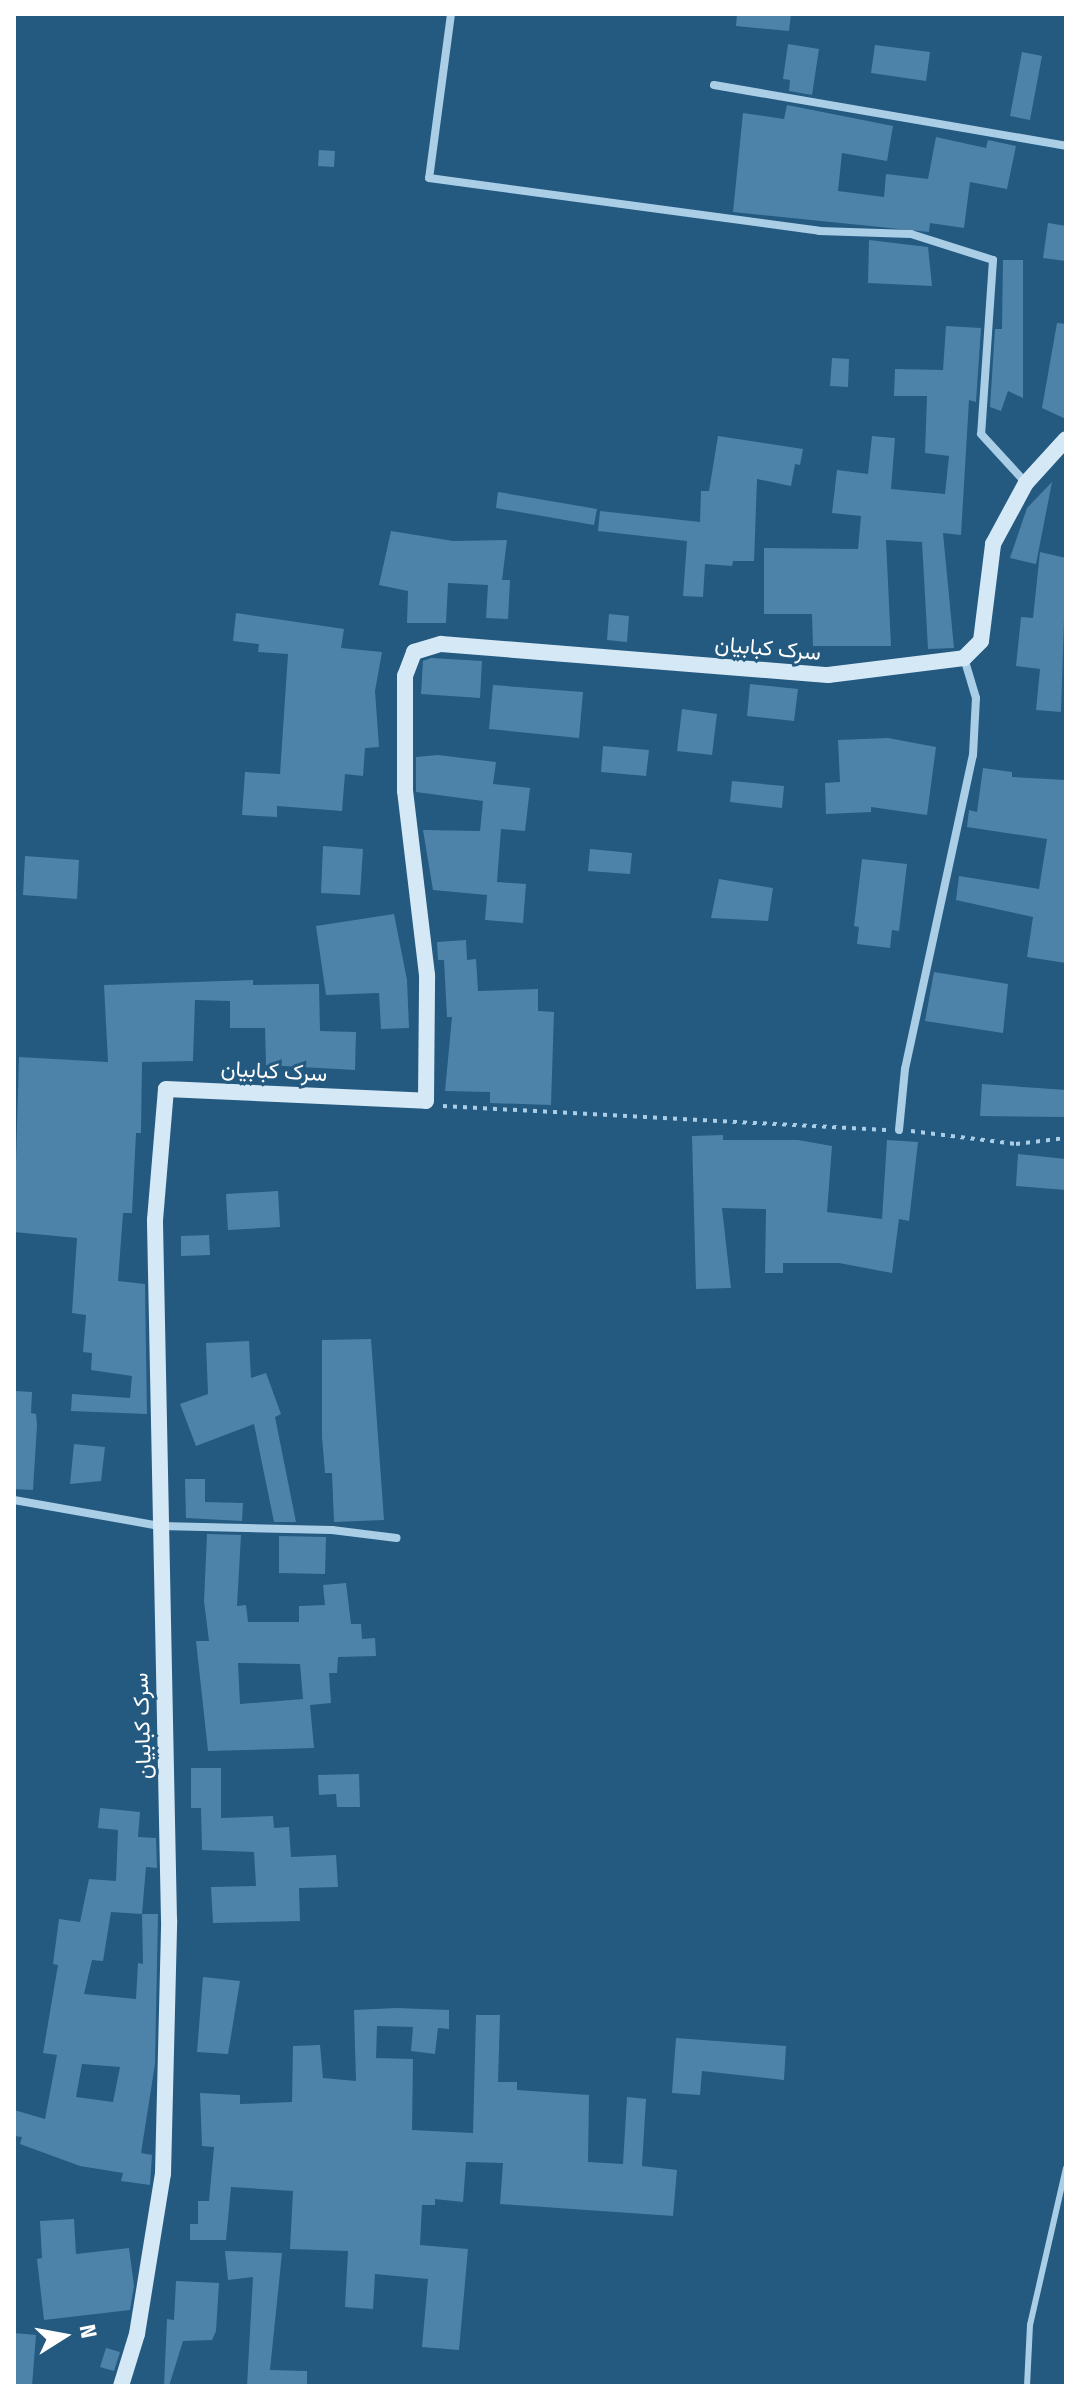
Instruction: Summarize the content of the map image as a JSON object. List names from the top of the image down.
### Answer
{
  "streets": {
    "street": ["سرک کبابیان"]
  },
  "north": "right"
}
